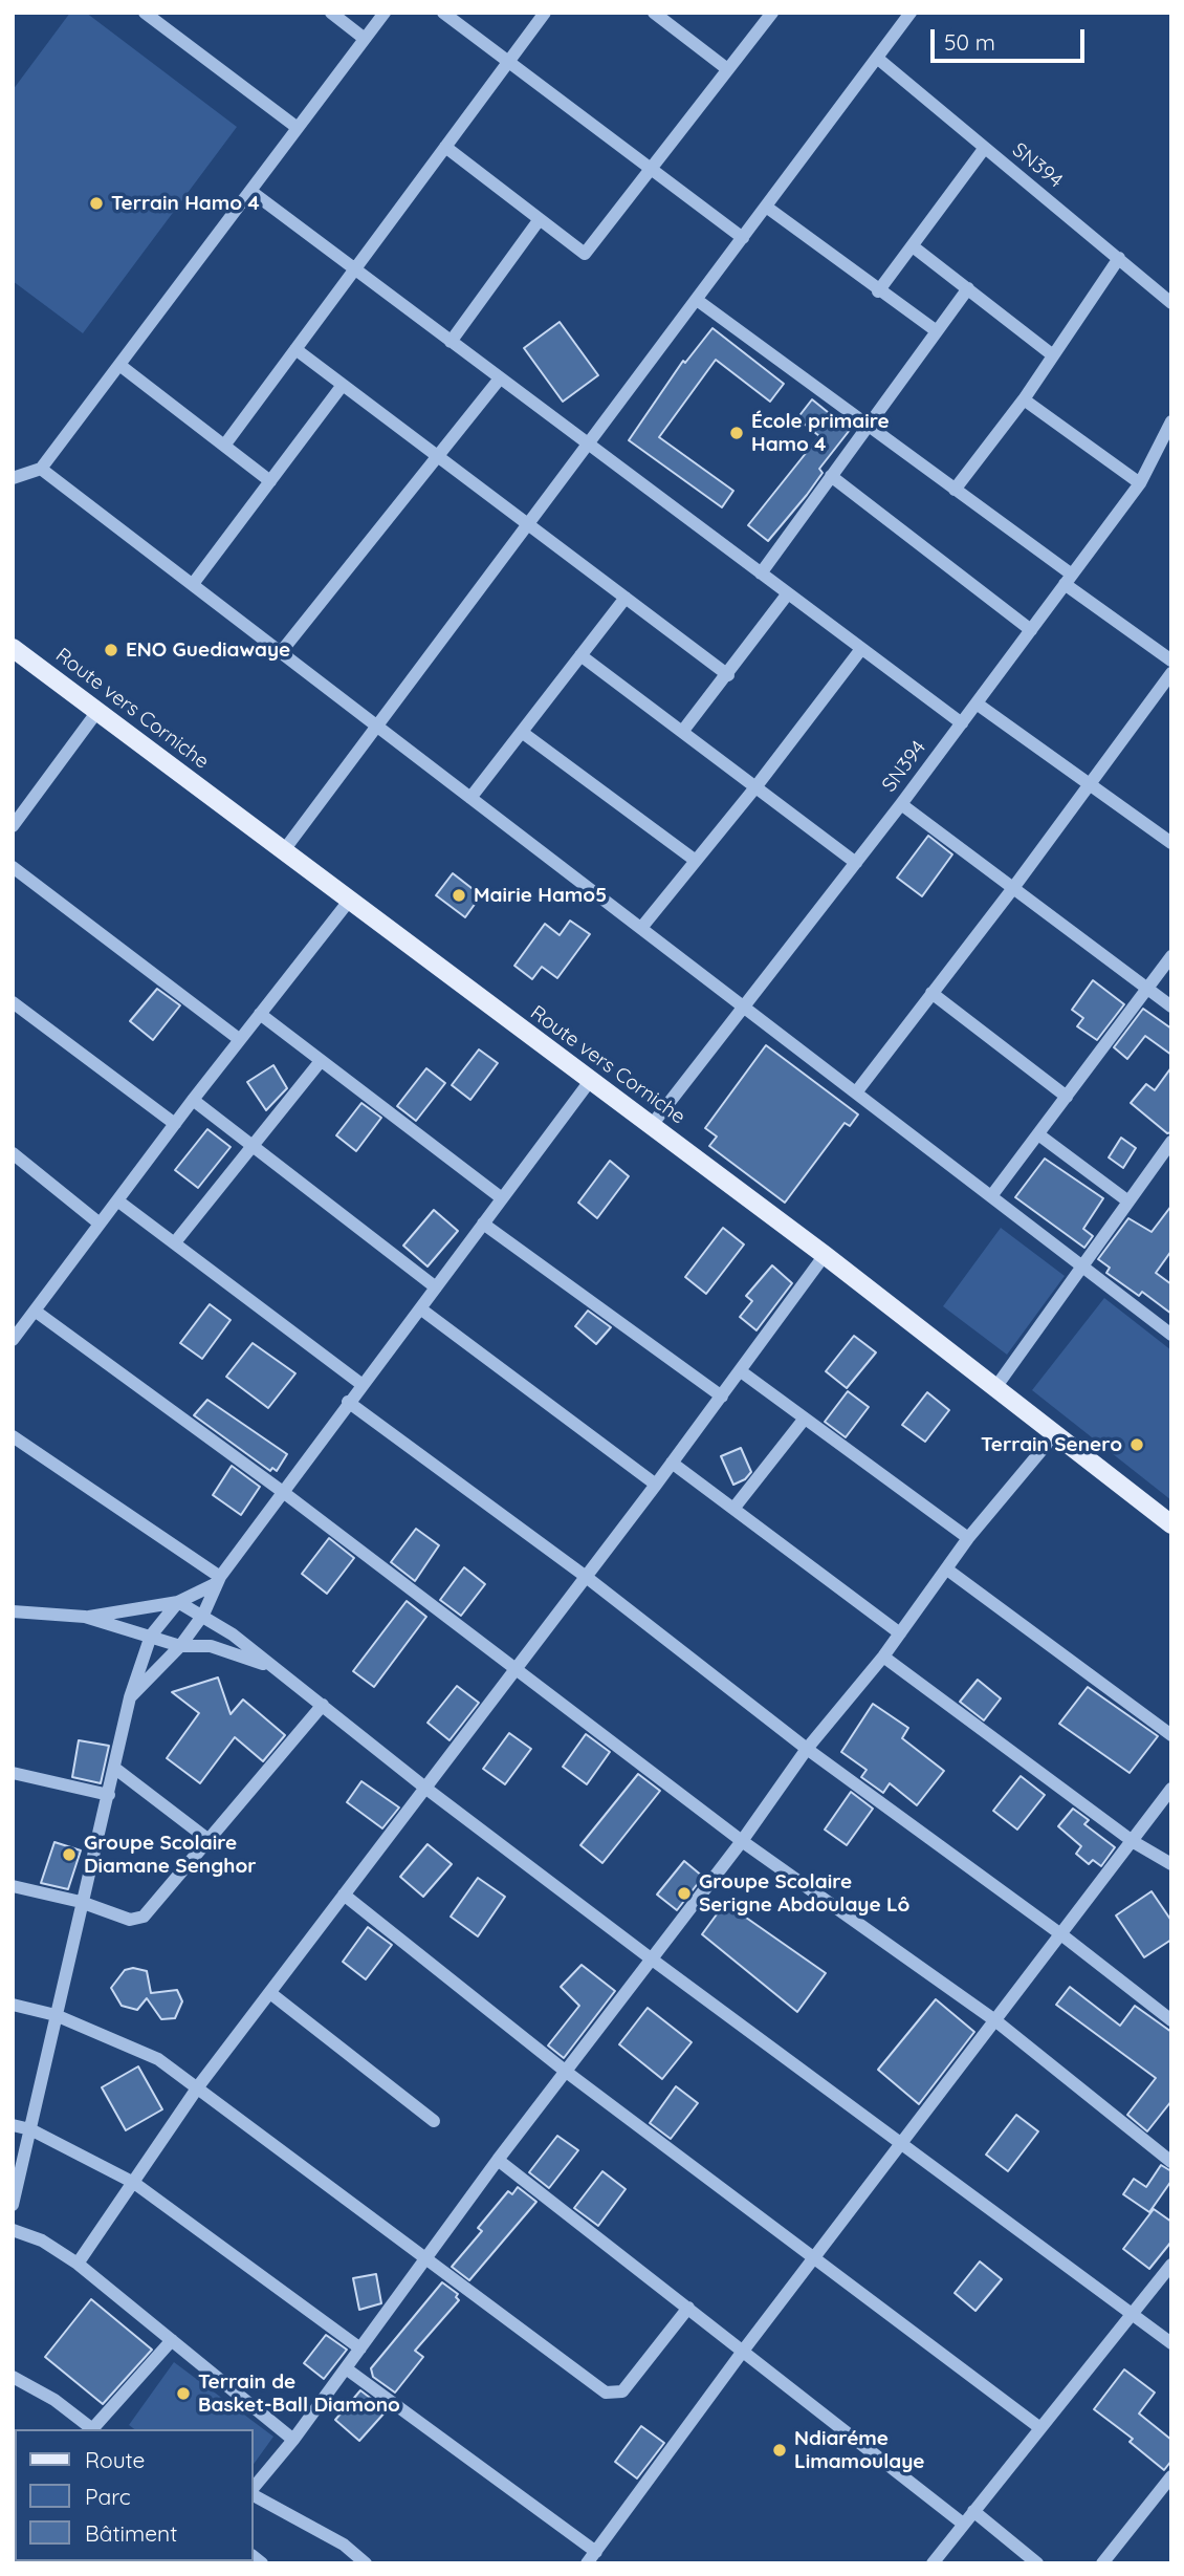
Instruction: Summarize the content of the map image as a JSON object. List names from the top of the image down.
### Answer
{
  "streets": {
    "main road": ["Route vers Corniche"],
    "street": ["SN394"]
  },
  "crossings": [
    ["SN394", "Route vers Corniche"]
  ],
  "places": [
    "Terrain Hamo 4",
    "École primaire Hamo 4",
    "ENO Guediawaye",
    "Mairie Hamo5",
    "Terrain Senero",
    "Groupe Scolaire Diamane Senghor",
    "Groupe Scolaire Serigne Abdoulaye Lô",
    "Terrain de Basket-Ball Diamono",
    "Ndiaréme Limamoulaye"
  ],
  "legend": ["Route", "Parc", "Bâtiment"],
  "scale_bar": "50 m"
}
